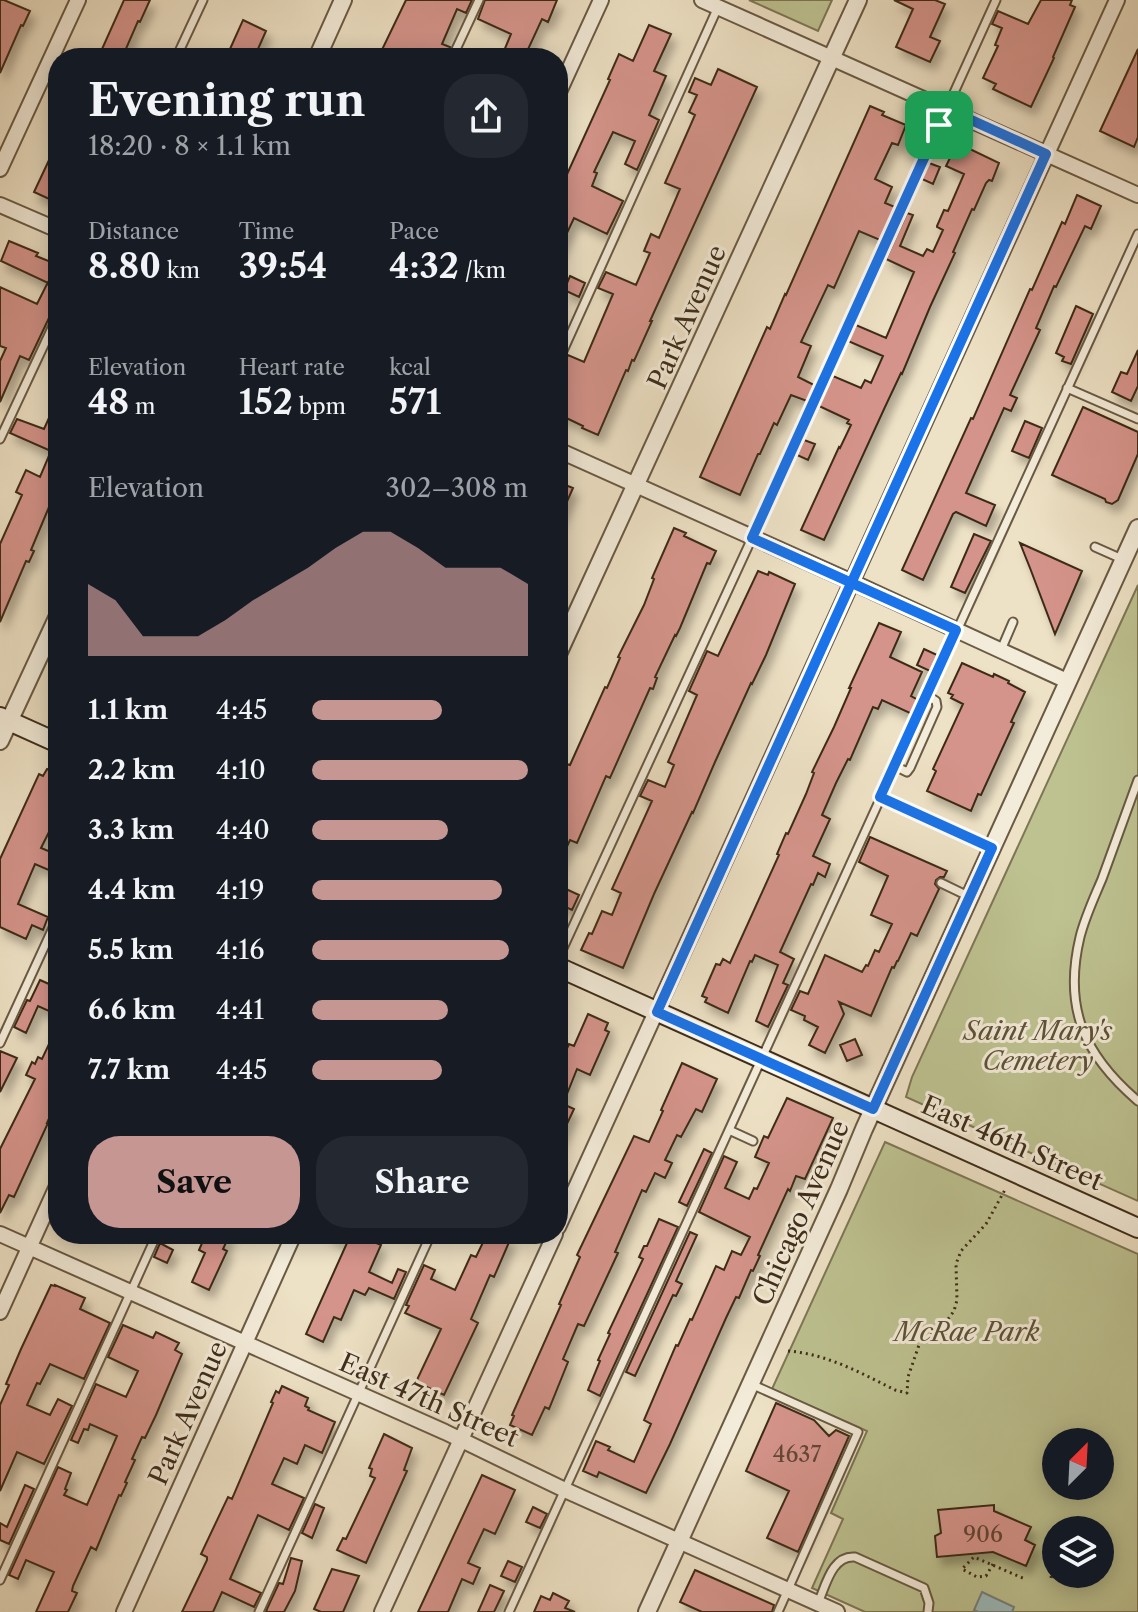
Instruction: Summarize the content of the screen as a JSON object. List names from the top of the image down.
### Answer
{
  "streets": {
    "main road": ["East 46th Street"],
    "street": ["Park Avenue", "Chicago Avenue", "East 47th Street"]
  },
  "crossings": [
    ["Park Avenue", "East 47th Street"],
    ["East 46th Street", "Chicago Avenue"],
    ["Chicago Avenue", "East 47th Street"]
  ],
  "parks": ["Saint Mary's Cemetery", "McRae Park"],
  "house_numbers": ["4637", "906"],
  "north": "top right",
  "page": {
    "heading": ["Evening run", "18:20 · 8 × 1.1 km"],
    "stats": [
      ["Distance", "8.80 km"],
      ["Time", "39:54"],
      ["Pace", "4:32 /km"],
      ["Elevation", "48 m"],
      ["Heart rate", "152 bpm"],
      ["kcal", "571"]
    ],
    "chart": ["Elevation", "302–308 m"],
    "list": [
      {
        "name": "1.1 km",
        "note": "4:45"
      },
      {
        "name": "2.2 km",
        "note": "4:10"
      },
      {
        "name": "3.3 km",
        "note": "4:40"
      },
      {
        "name": "4.4 km",
        "note": "4:19"
      },
      {
        "name": "5.5 km",
        "note": "4:16"
      },
      {
        "name": "6.6 km",
        "note": "4:41"
      },
      {
        "name": "7.7 km",
        "note": "4:45"
      }
    ],
    "buttons": ["Save", "Share"]
  }
}
